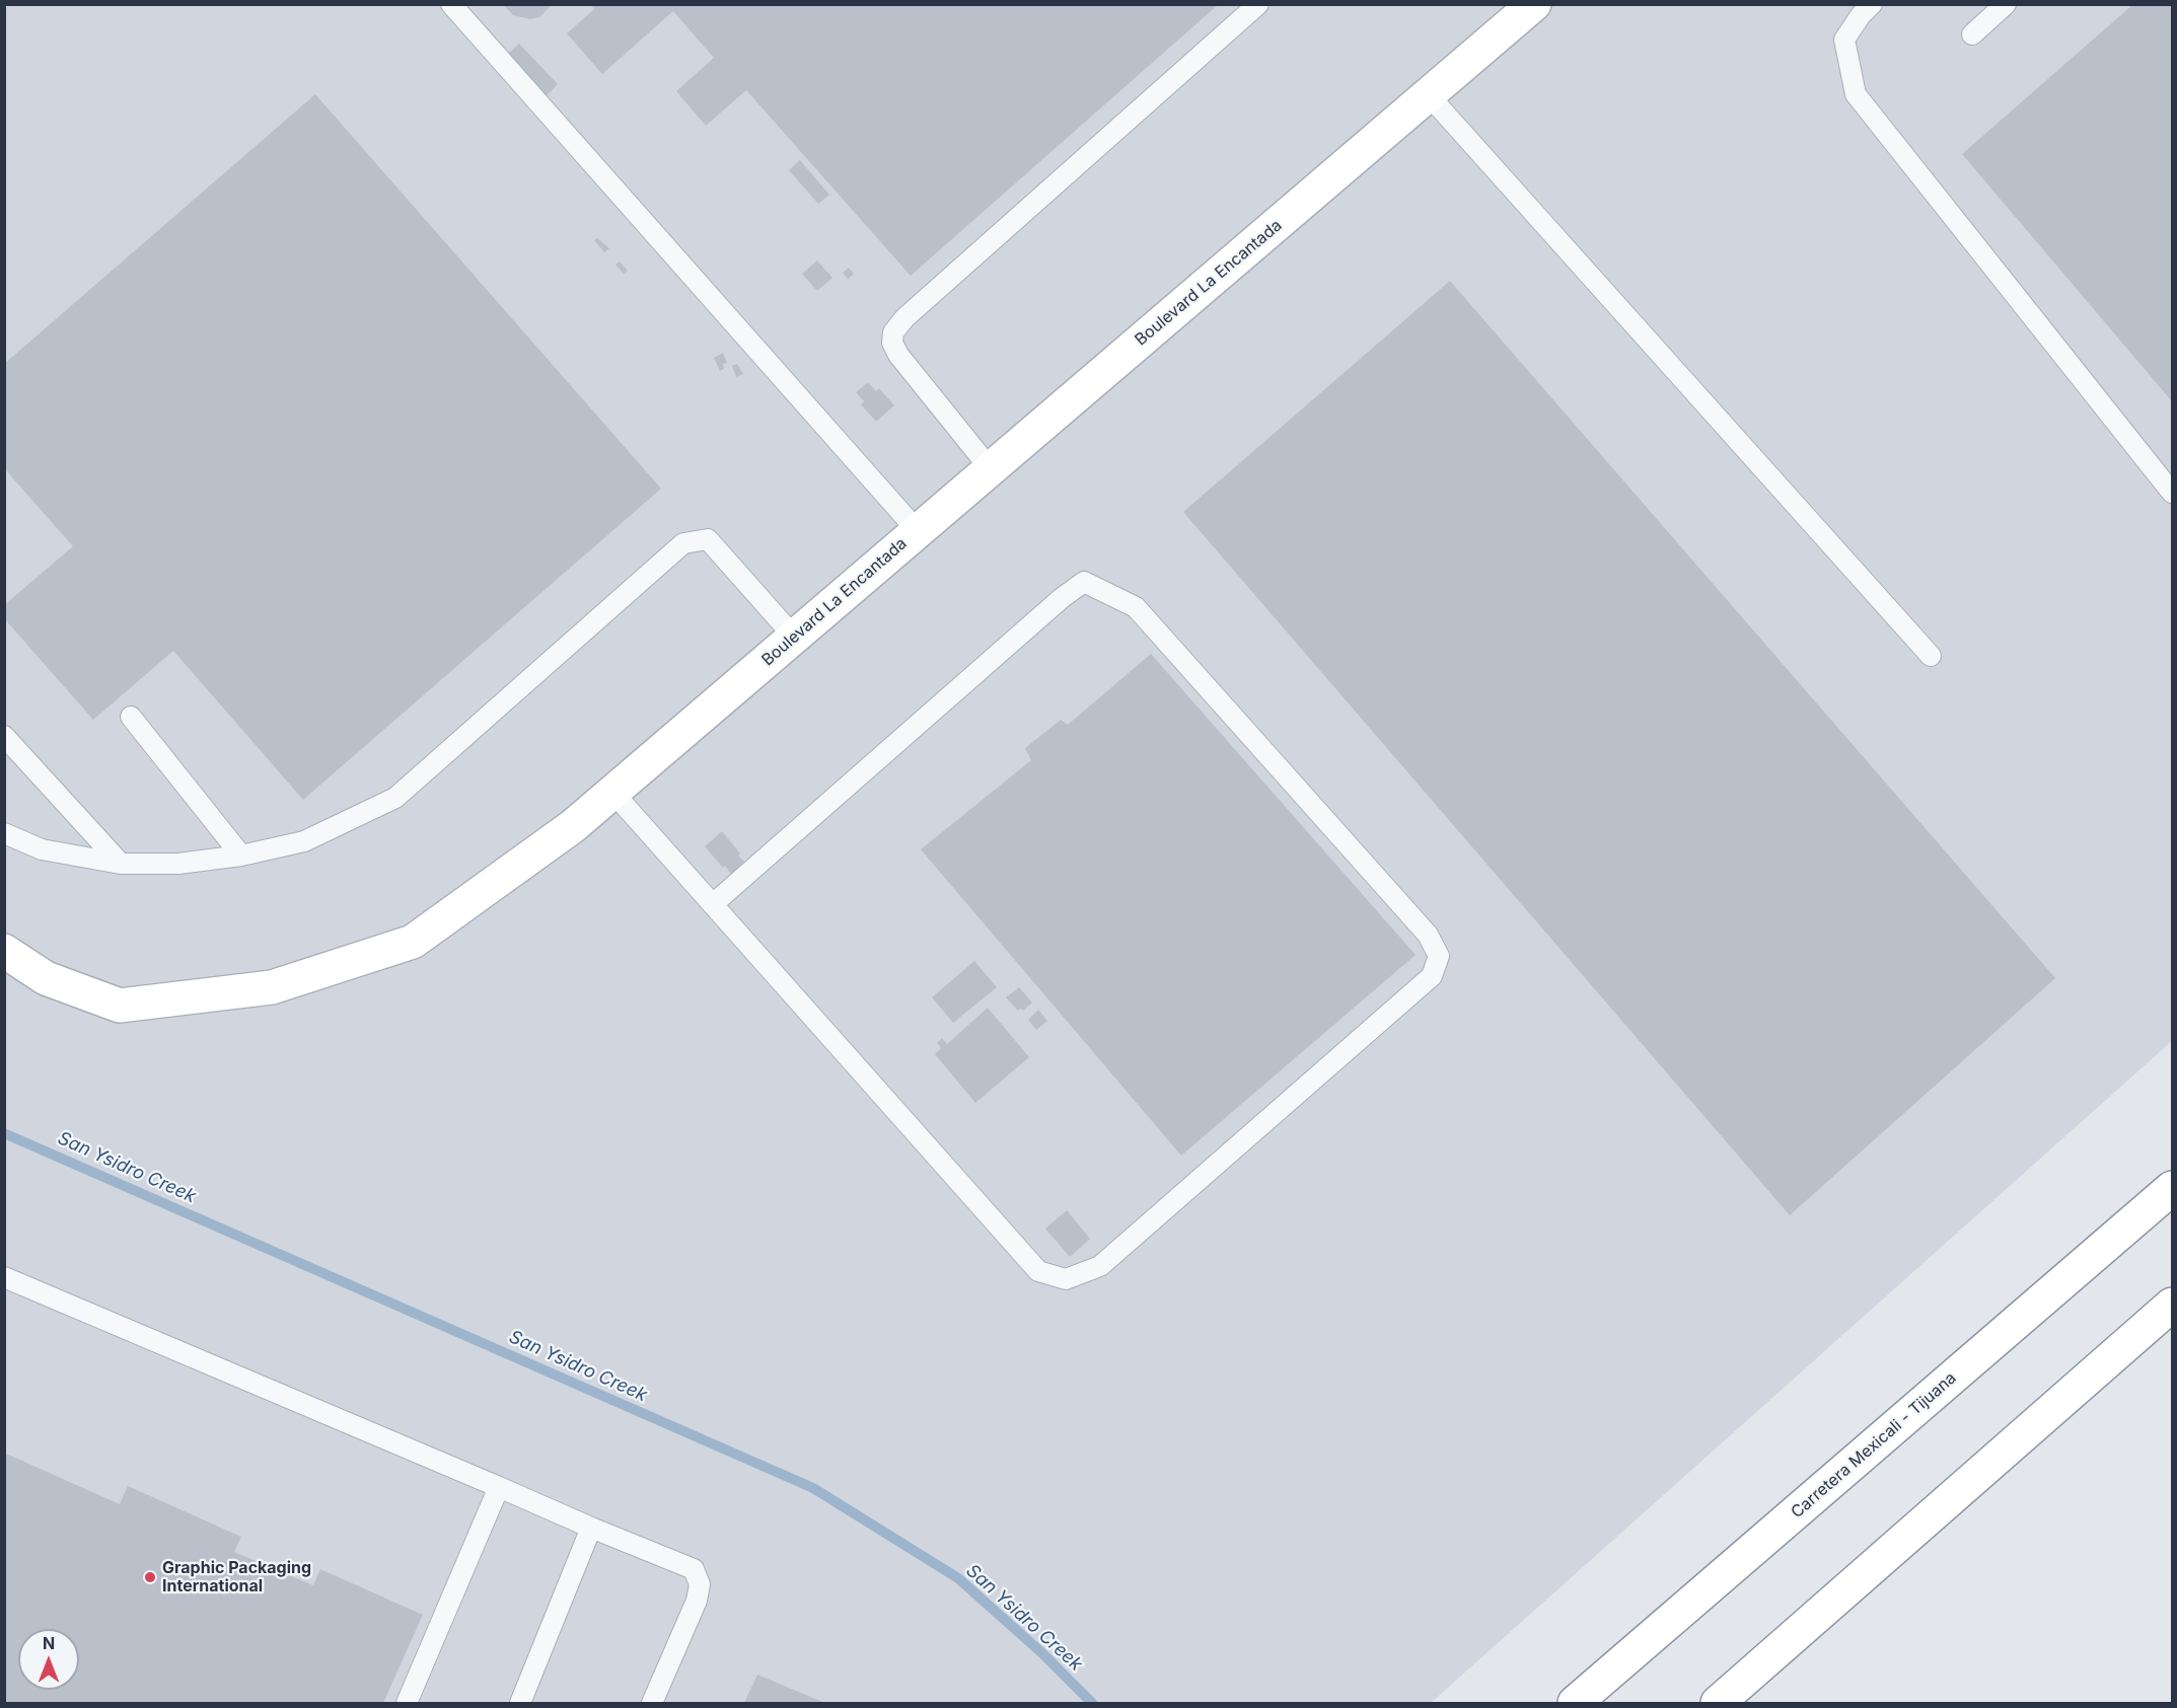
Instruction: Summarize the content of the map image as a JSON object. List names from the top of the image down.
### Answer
{
  "streets": {
    "main road": ["Boulevard La Encantada", "Carretera Mexicali - Tijuana"]
  },
  "water": ["San Ysidro Creek"],
  "places": ["Graphic Packaging International"],
  "north": "top"
}
